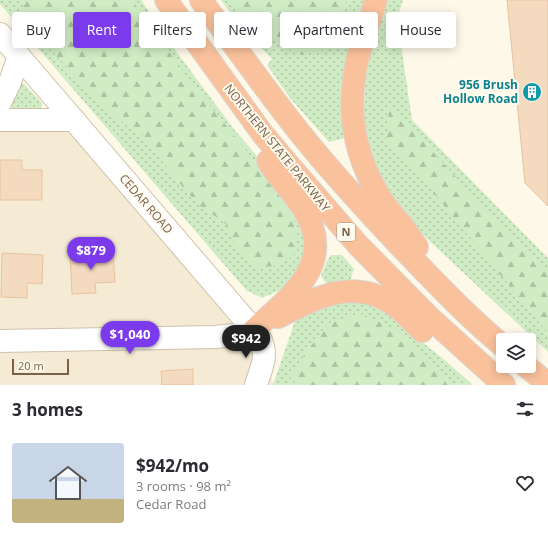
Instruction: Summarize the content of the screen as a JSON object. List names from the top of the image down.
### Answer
{
  "streets": {
    "highway": ["NORTHERN STATE PARKWAY", "N"],
    "street": ["CEDAR ROAD"]
  },
  "places": {
    "building": ["956 Brush Hollow Road"]
  },
  "scale_bar": "20 m",
  "page": {
    "chip": [
      "Buy",
      "Rent",
      "Filters",
      "New",
      "Apartment",
      "House"
    ],
    "price": ["$879", "$1,040", "$942"],
    "scale": "20 m",
    "heading": "3 homes",
    "list": [
      {
        "name": "$942/mo",
        "note": "3 rooms · 98 m² · Cedar Road"
      }
    ]
  }
}
